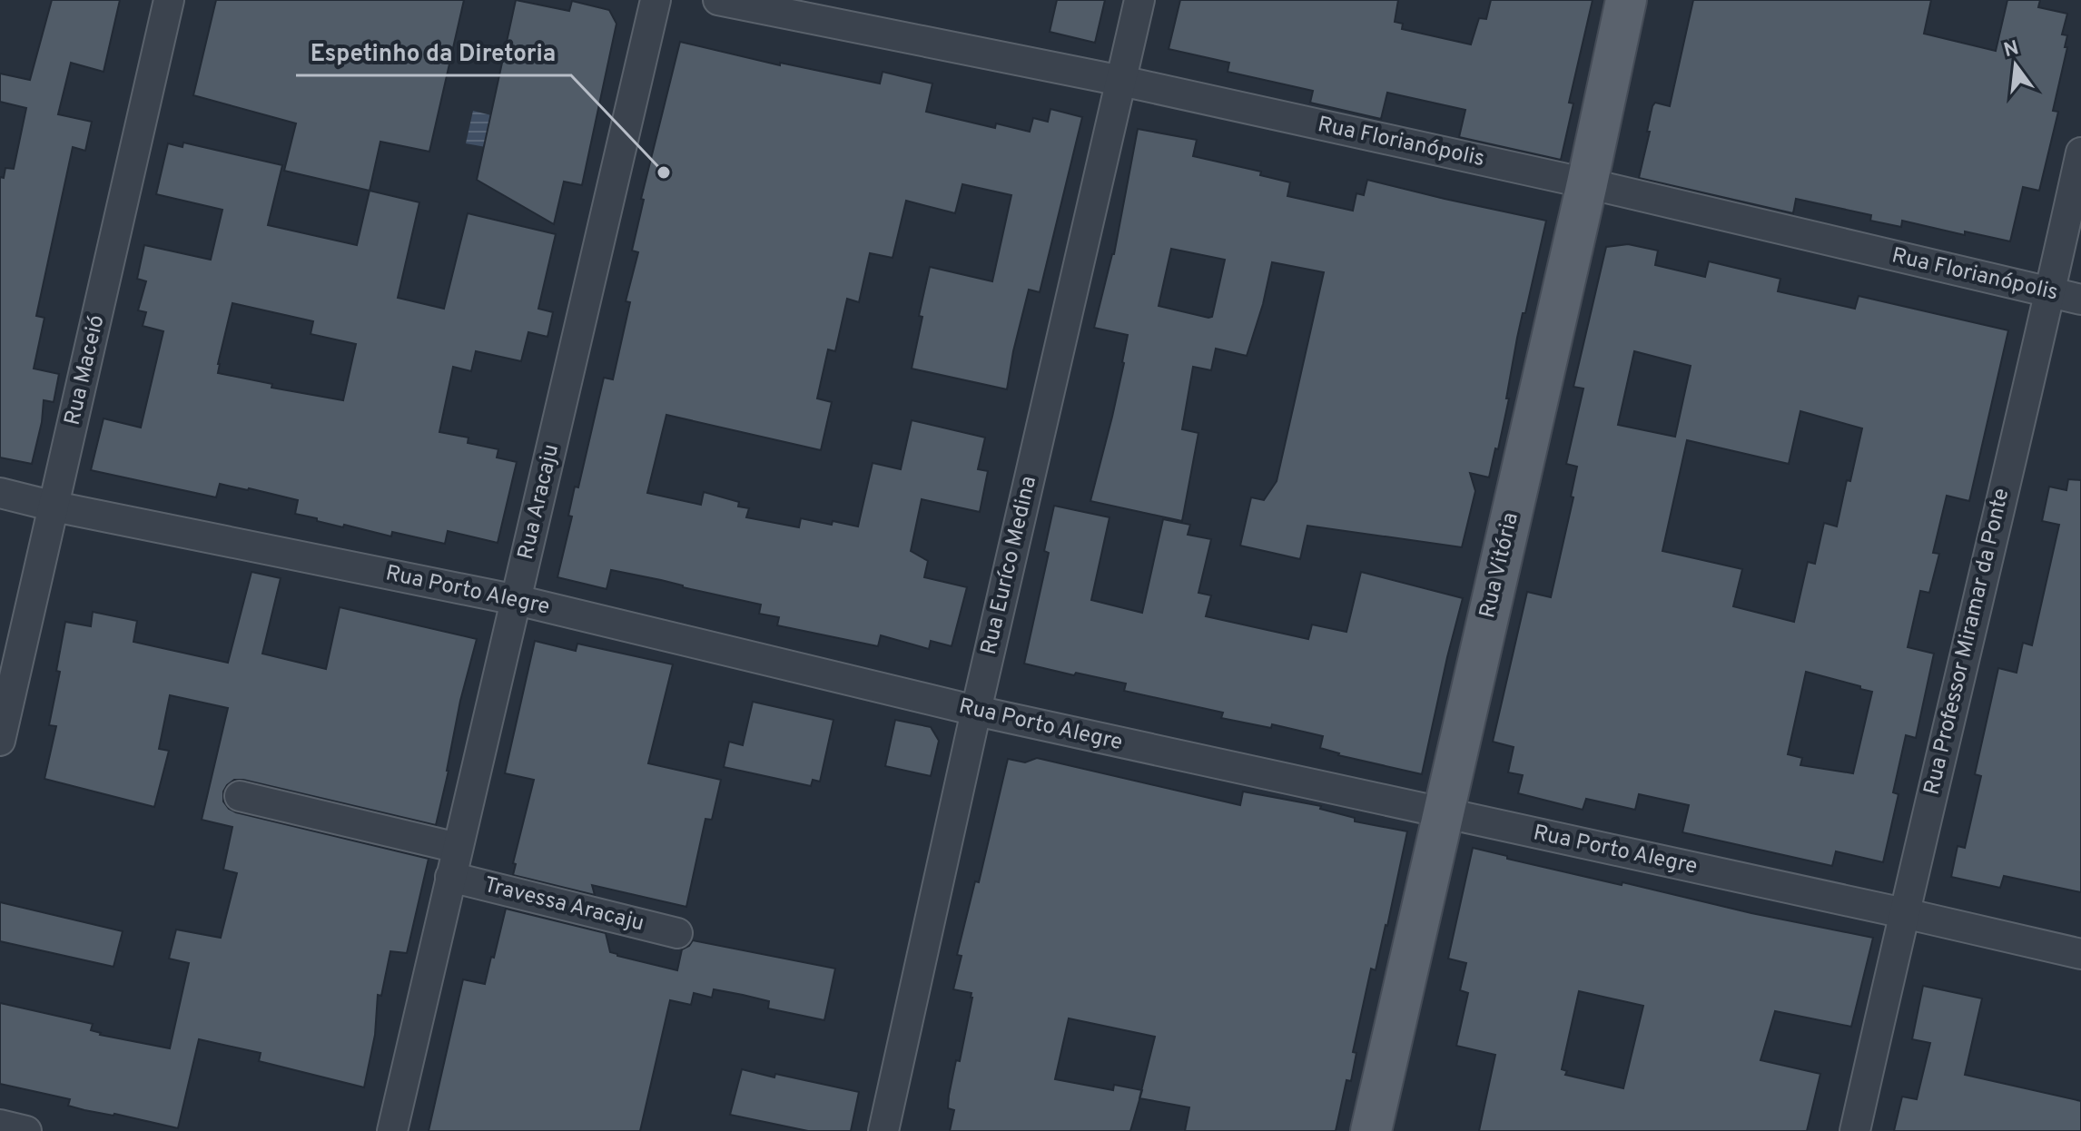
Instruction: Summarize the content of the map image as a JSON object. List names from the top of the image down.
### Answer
{
  "streets": {
    "main road": ["Rua Vitória"],
    "street": [
      "Rua Florianópolis",
      "Rua Maceió",
      "Rua Aracaju",
      "Rua Euríco Medina",
      "Rua Porto Alegre",
      "Rua Professor Miramar da Ponte",
      "Travessa Aracaju"
    ]
  },
  "crossings": [
    ["Rua Florianópolis", "Rua Euríco Medina"],
    ["Rua Florianópolis", "Rua Vitória"],
    ["Rua Florianópolis", "Rua Professor Miramar da Ponte"],
    ["Rua Maceió", "Rua Porto Alegre"],
    ["Rua Aracaju", "Rua Porto Alegre"],
    ["Rua Aracaju", "Travessa Aracaju"],
    ["Rua Euríco Medina", "Rua Porto Alegre"],
    ["Rua Vitória", "Rua Porto Alegre"],
    ["Rua Porto Alegre", "Rua Professor Miramar da Ponte"]
  ],
  "places": ["Espetinho da Diretoria"],
  "north": "top"
}
